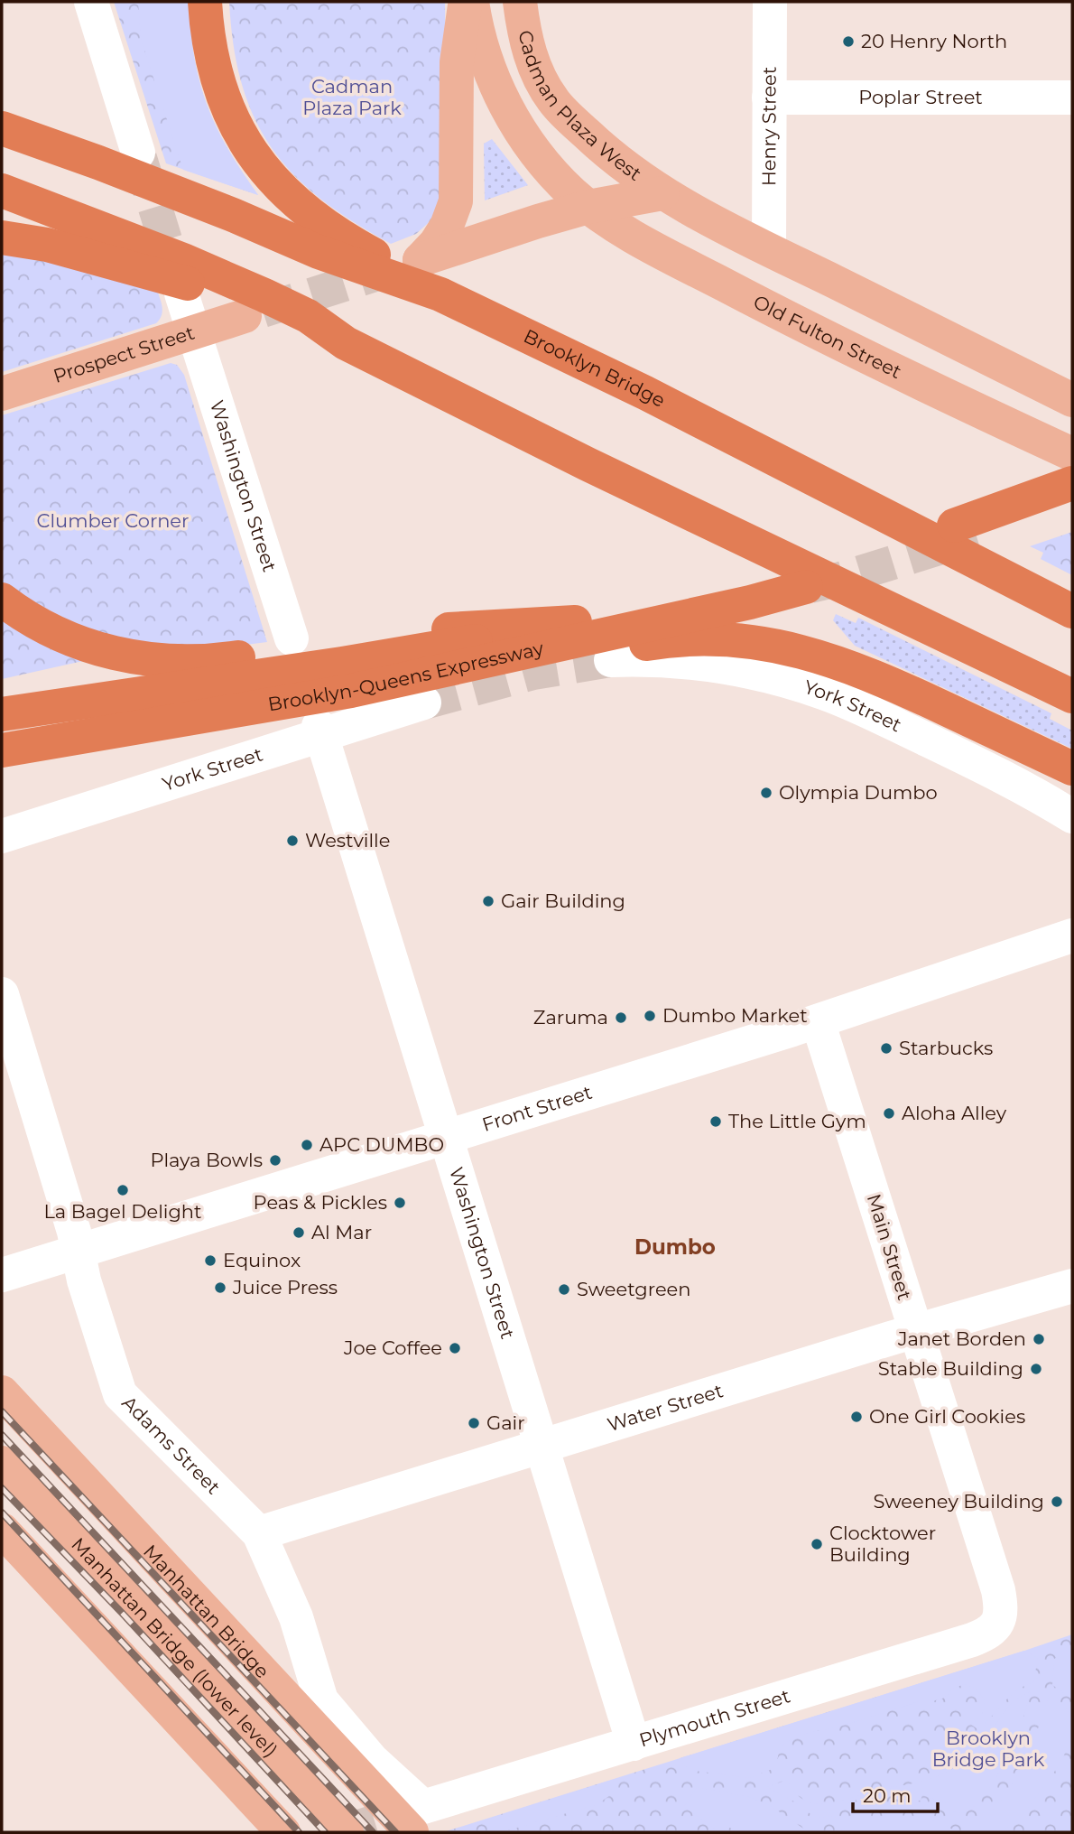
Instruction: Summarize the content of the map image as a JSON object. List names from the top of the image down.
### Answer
{
  "streets": {
    "highway": ["Brooklyn Bridge", "Brooklyn-Queens Expressway"],
    "main road": [
      "Cadman Plaza West",
      "Old Fulton Street",
      "Prospect Street",
      "Manhattan Bridge",
      "Manhattan Bridge (lower level)"
    ],
    "street": [
      "Poplar Street",
      "Henry Street",
      "Washington Street",
      "York Street",
      "Front Street",
      "Main Street",
      "Water Street",
      "Adams Street",
      "Plymouth Street"
    ]
  },
  "crossings": [
    ["Poplar Street", "Henry Street"],
    ["Prospect Street", "Washington Street"],
    ["Washington Street", "York Street"],
    ["Washington Street", "Front Street"],
    ["Washington Street", "Water Street"],
    ["Washington Street", "Plymouth Street"],
    ["Brooklyn-Queens Expressway", "York Street"],
    ["Front Street", "Main Street"],
    ["Front Street", "Adams Street"],
    ["Main Street", "Water Street"],
    ["Main Street", "Plymouth Street"],
    ["Water Street", "Adams Street"],
    ["Adams Street", "Manhattan Bridge"],
    ["Adams Street", "Plymouth Street"],
    ["Manhattan Bridge", "Plymouth Street"]
  ],
  "districts": ["Dumbo"],
  "parks": ["Cadman Plaza Park", "Clumber Corner", "Brooklyn Bridge Park"],
  "places": [
    "20 Henry North",
    "Olympia Dumbo",
    "Westville",
    "Gair Building",
    "Dumbo Market",
    "Zaruma",
    "Starbucks",
    "Aloha Alley",
    "The Little Gym",
    "APC DUMBO",
    "Playa Bowls",
    "La Bagel Delight",
    "Peas & Pickles",
    "Al Mar",
    "Equinox",
    "Juice Press",
    "Sweetgreen",
    "Janet Borden",
    "Joe Coffee",
    "Stable Building",
    "One Girl Cookies",
    "Gair",
    "Sweeney Building",
    "Clocktower Building"
  ],
  "scale_bar": "20 m"
}
